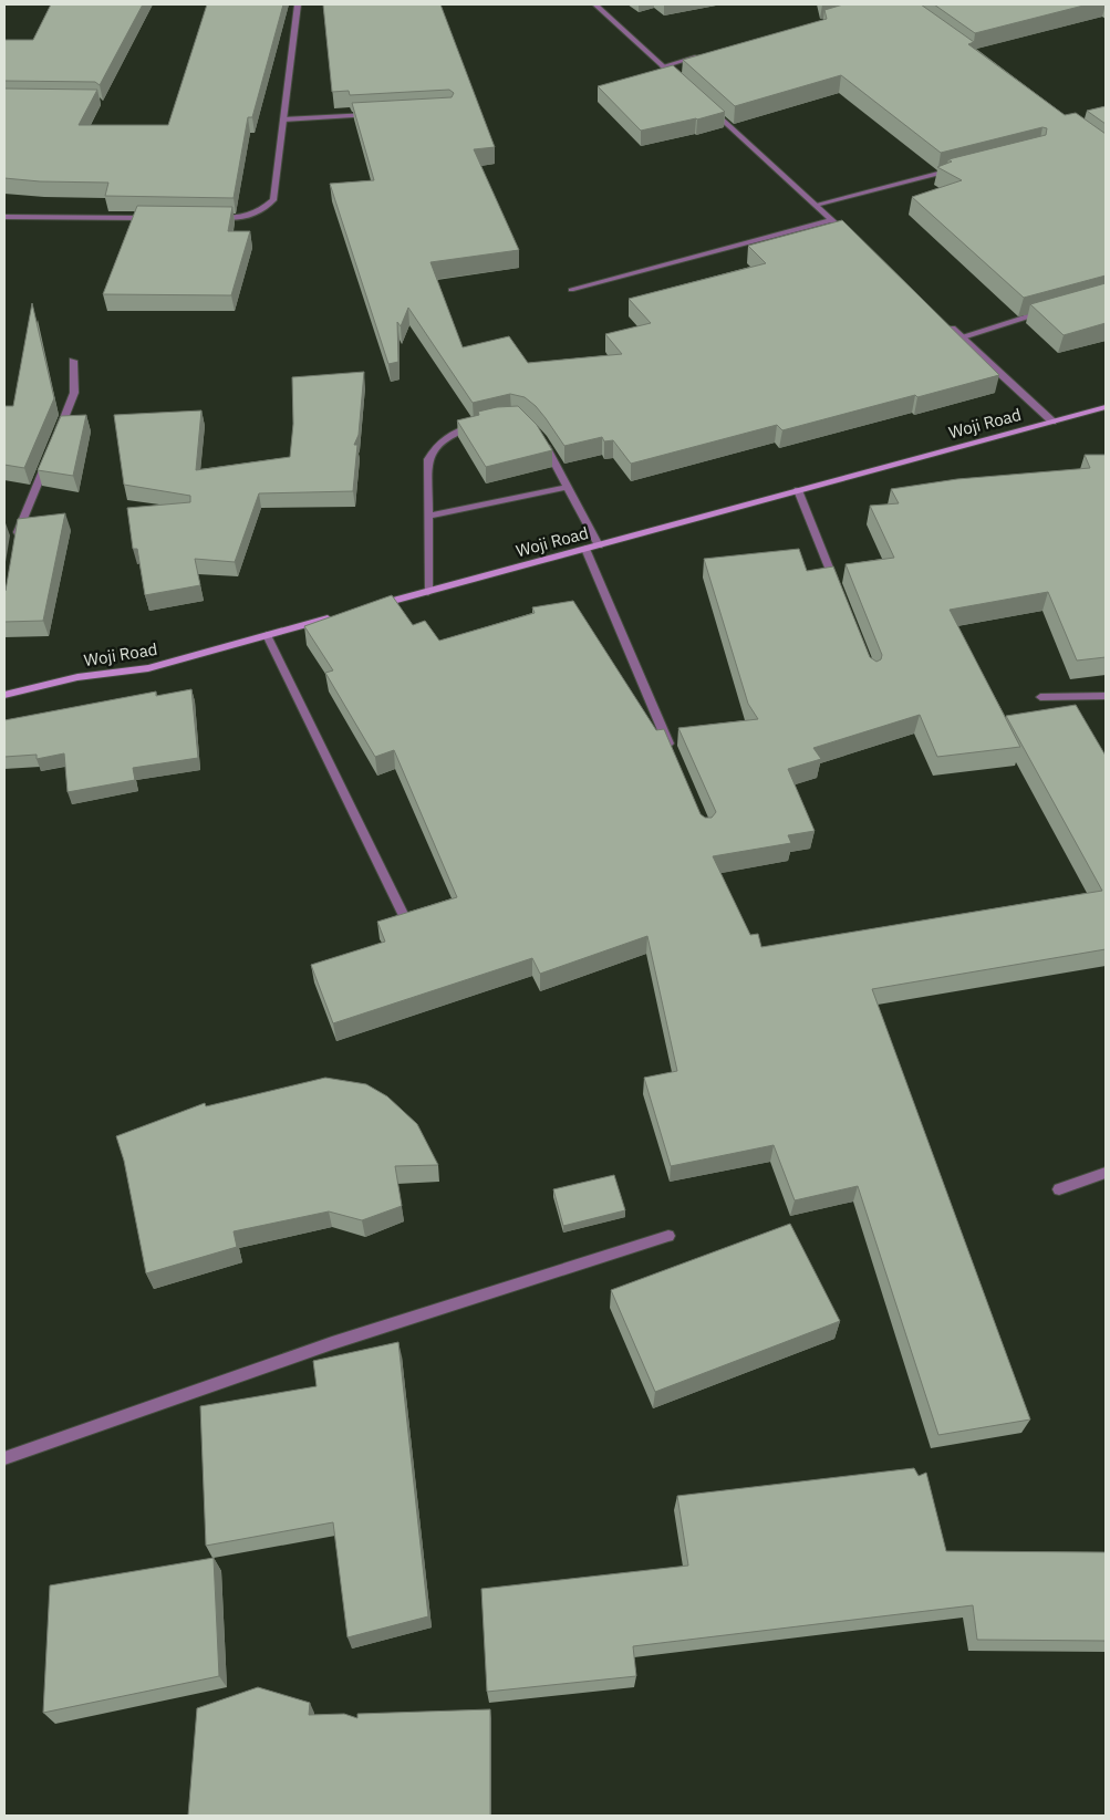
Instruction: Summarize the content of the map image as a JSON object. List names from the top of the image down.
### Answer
{
  "streets": {
    "main road": ["Woji Road"]
  }
}
